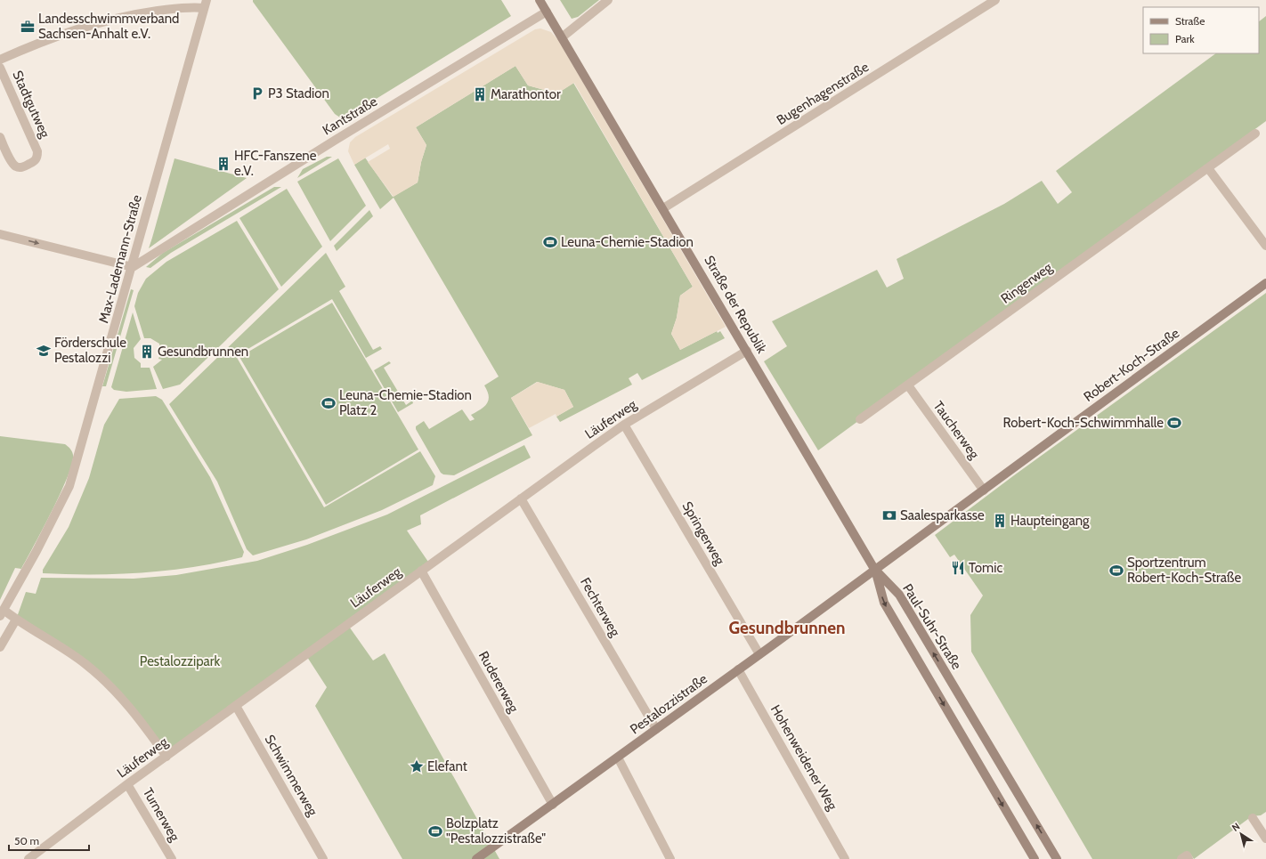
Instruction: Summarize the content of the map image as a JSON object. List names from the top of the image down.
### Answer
{
  "streets": {
    "street": [
      "Bugenhagenstraße",
      "Stadtgutweg",
      "Kantstraße",
      "Max-Lademann-Straße",
      "Ringerweg",
      "Straße der Republik",
      "Robert-Koch-Straße",
      "Läuferweg",
      "Taucherweg",
      "Springerweg",
      "Fechterweg",
      "Paul-Suhr-Straße",
      "Rudererweg",
      "Pestalozzistraße",
      "Hohenweidener Weg",
      "Schwimmerweg",
      "Turnerweg"
    ]
  },
  "crossings": [
    ["Bugenhagenstraße", "Straße der Republik"],
    ["Stadtgutweg", "Max-Lademann-Straße"],
    ["Kantstraße", "Max-Lademann-Straße"],
    ["Kantstraße", "Straße der Republik"],
    ["Ringerweg", "Taucherweg"],
    ["Straße der Republik", "Robert-Koch-Straße"],
    ["Straße der Republik", "Läuferweg"],
    ["Straße der Republik", "Paul-Suhr-Straße"],
    ["Straße der Republik", "Pestalozzistraße"],
    ["Robert-Koch-Straße", "Taucherweg"],
    ["Robert-Koch-Straße", "Paul-Suhr-Straße"],
    ["Robert-Koch-Straße", "Pestalozzistraße"],
    ["Läuferweg", "Springerweg"],
    ["Läuferweg", "Fechterweg"],
    ["Läuferweg", "Rudererweg"],
    ["Läuferweg", "Schwimmerweg"],
    ["Läuferweg", "Turnerweg"],
    ["Springerweg", "Pestalozzistraße"],
    ["Fechterweg", "Pestalozzistraße"],
    ["Paul-Suhr-Straße", "Pestalozzistraße"],
    ["Rudererweg", "Pestalozzistraße"],
    ["Pestalozzistraße", "Hohenweidener Weg"]
  ],
  "districts": ["Gesundbrunnen"],
  "parks": ["Pestalozzipark"],
  "places": {
    "office": ["Landesschwimmverband Sachsen-Anhalt e.V."],
    "parking": ["P3 Stadion"],
    "building": [
      "Marathontor",
      "HFC-Fanszene e.V.",
      "Gesundbrunnen",
      "Haupteingang"
    ],
    "sports": [
      "Leuna-Chemie-Stadion",
      "Leuna-Chemie-Stadion Platz 2",
      "Robert-Koch-Schwimmhalle",
      "Sportzentrum Robert-Koch-Straße",
      "Bolzplatz \"Pestalozzistraße\""
    ],
    "school or university": ["Förderschule Pestalozzi"],
    "bank": ["Saalesparkasse"],
    "restaurant": ["Tomic"],
    "place": ["Elefant"]
  },
  "legend": ["Straße", "Park"],
  "scale_bar": "50 m",
  "north": "top left"
}
